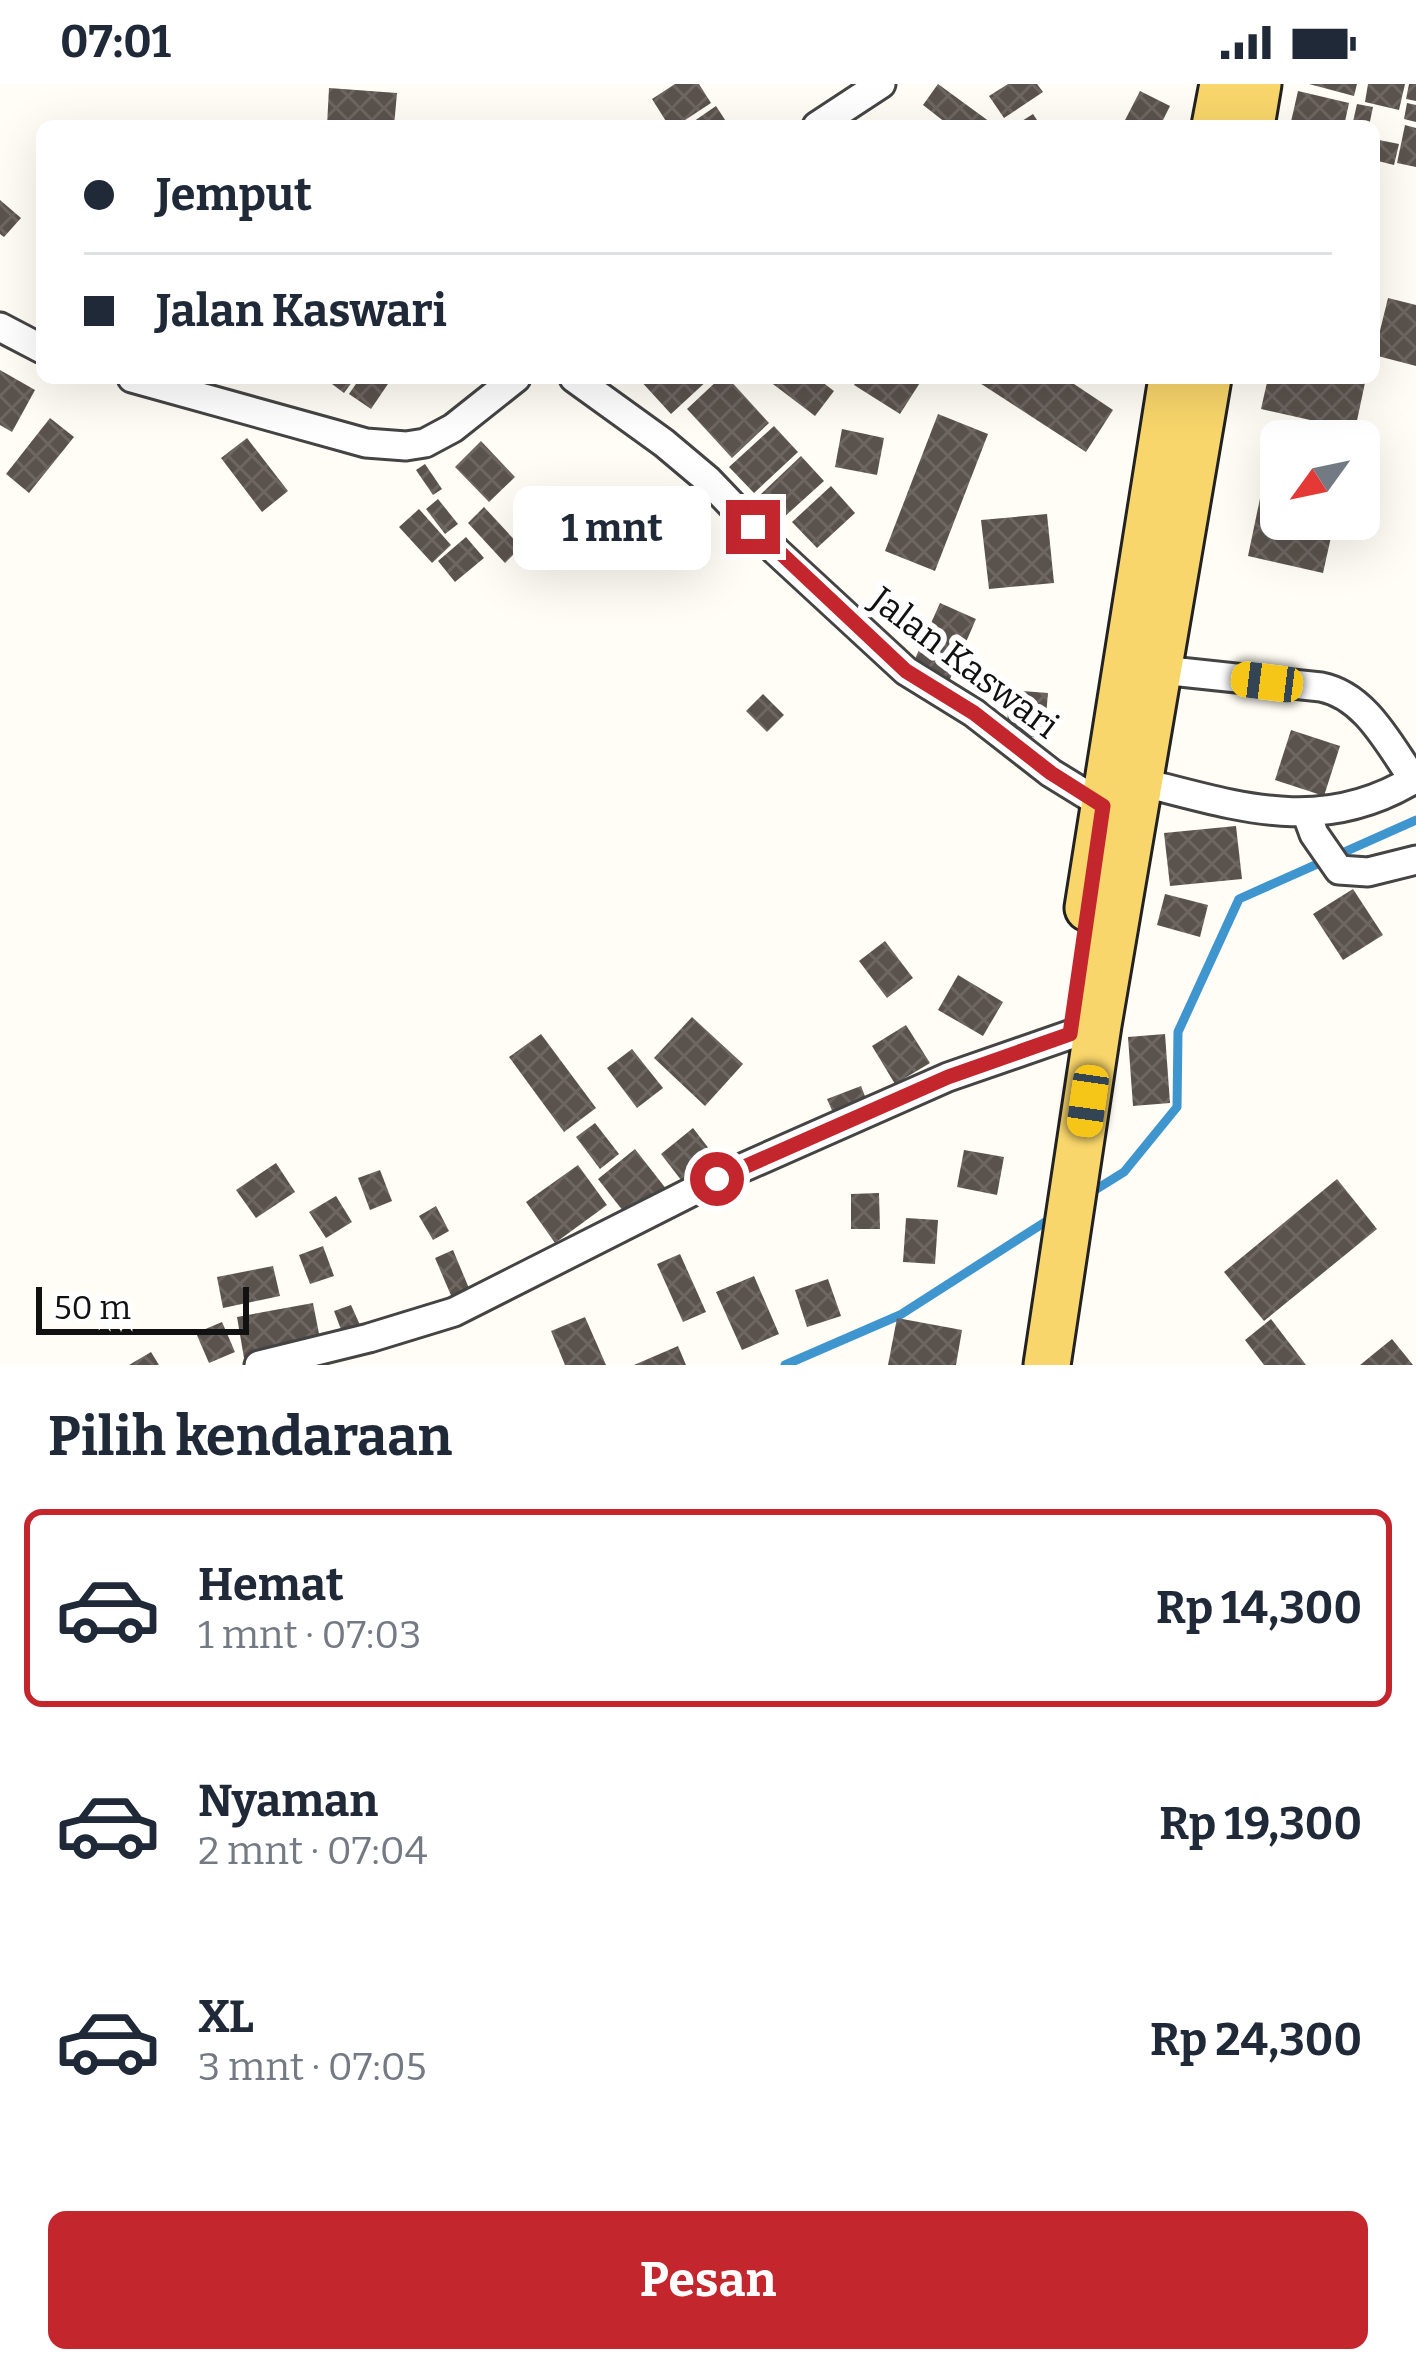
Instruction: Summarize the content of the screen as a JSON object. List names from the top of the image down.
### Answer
{
  "streets": {
    "street": ["Jalan Kaswari"]
  },
  "scale_bar": "50 m",
  "north": "bottom left",
  "page": {
    "status": "07:01",
    "banner": ["Jemput", "Jalan Kaswari"],
    "bubble": "1 mnt",
    "scale": "50 m",
    "heading": "Pilih kendaraan",
    "list": [
      {
        "name": "Hemat",
        "note": "1 mnt · 07:03",
        "value": "Rp 14,300"
      },
      {
        "name": "Nyaman",
        "note": "2 mnt · 07:04",
        "value": "Rp 19,300"
      },
      {
        "name": "XL",
        "note": "3 mnt · 07:05",
        "value": "Rp 24,300"
      }
    ],
    "buttons": "Pesan"
  }
}
